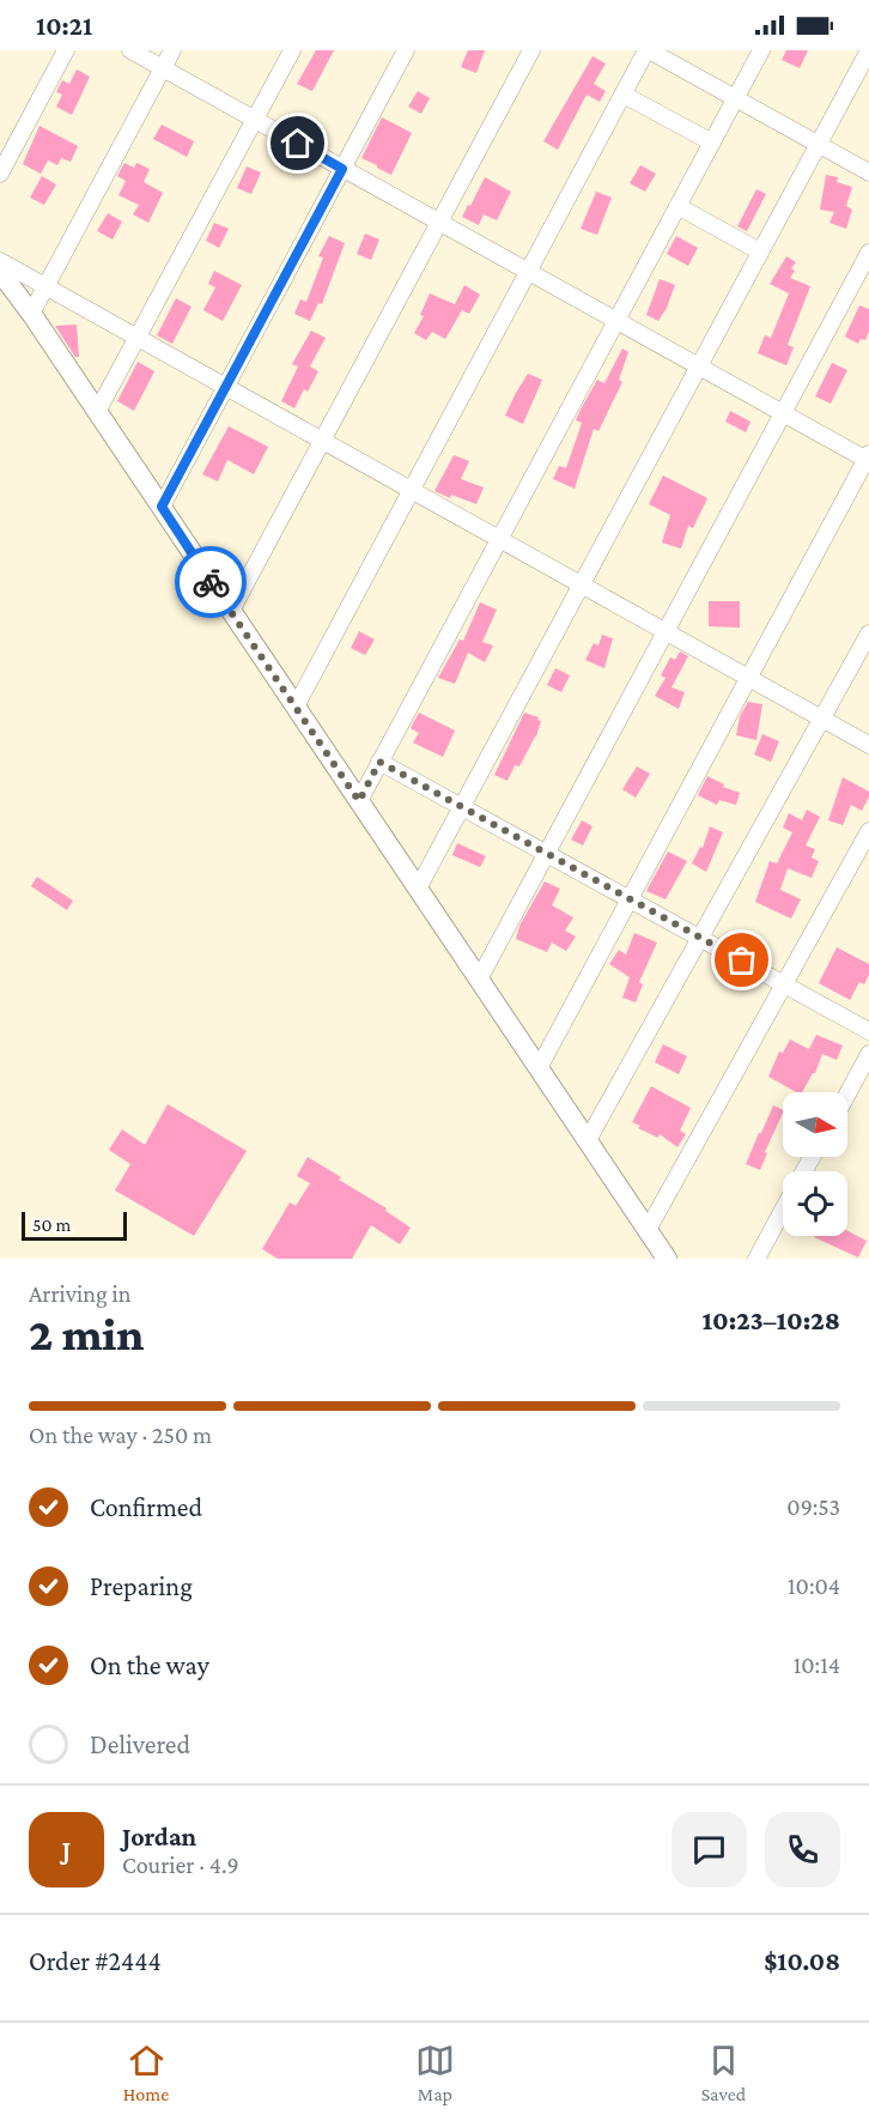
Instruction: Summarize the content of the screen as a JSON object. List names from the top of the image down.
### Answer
{
  "scale_bar": "50 m",
  "north": "right",
  "page": {
    "status": "10:21",
    "scale": "50 m",
    "heading": ["2 min", "Arriving in", "10:23–10:28"],
    "panel": [
      "Jordan",
      "Courier · 4.9",
      "Order #2444",
      "$10.08"
    ],
    "bar": "On the way · 250 m",
    "list": [
      ["Confirmed", "09:53"],
      ["Preparing", "10:04"],
      ["On the way", "10:14"],
      "Delivered"
    ],
    "round": "J",
    "tabs": ["Home", "Map", "Saved"]
  }
}
